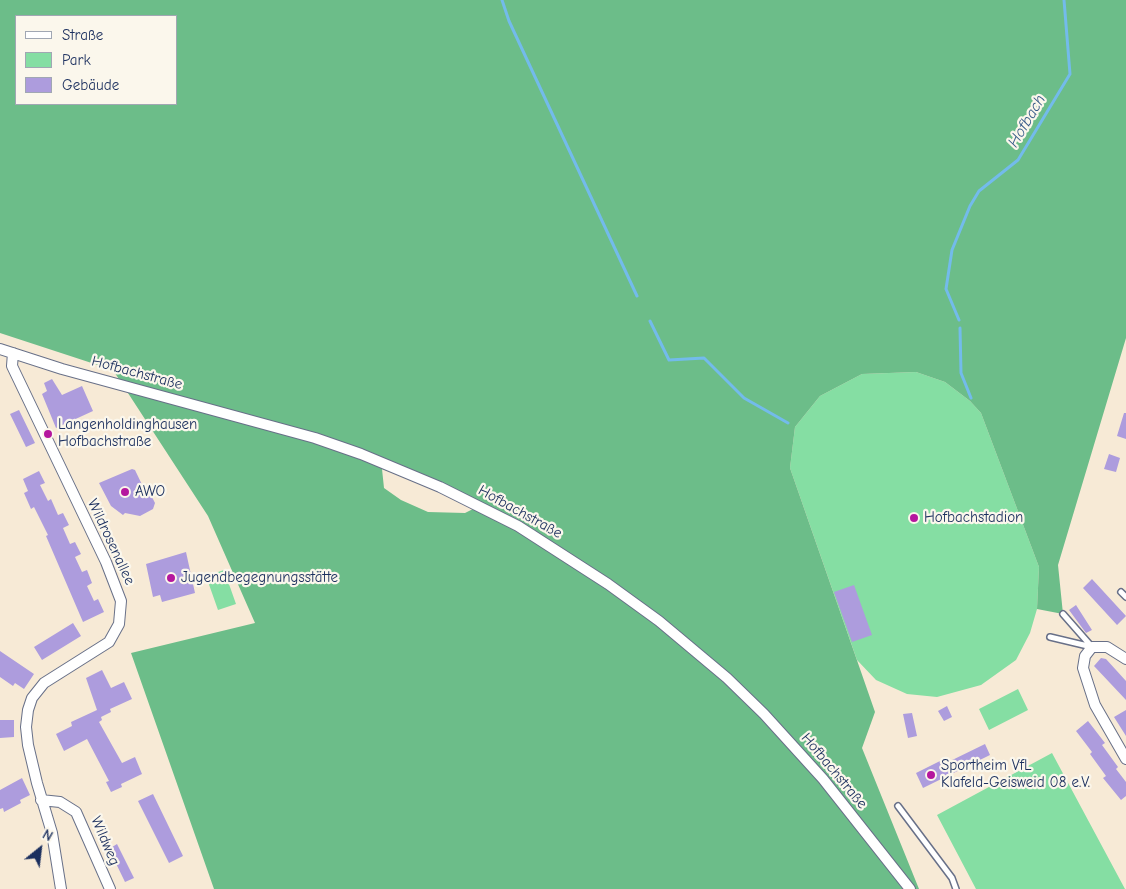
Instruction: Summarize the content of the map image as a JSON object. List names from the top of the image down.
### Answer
{
  "streets": {
    "street": ["Hofbachstraße", "Wildrosenallee", "Wildweg"]
  },
  "crossings": [
    ["Hofbachstraße", "Wildrosenallee"],
    ["Wildrosenallee", "Wildweg"]
  ],
  "water": ["Hofbach"],
  "places": [
    "Langenholdinghausen Hofbachstraße",
    "AWO",
    "Hofbachstadion",
    "Jugendbegegnungsstätte",
    "Sportheim VfL Klafeld-Geisweid 08 e.V."
  ],
  "legend": ["Straße", "Park", "Gebäude"],
  "north": "top right"
}
